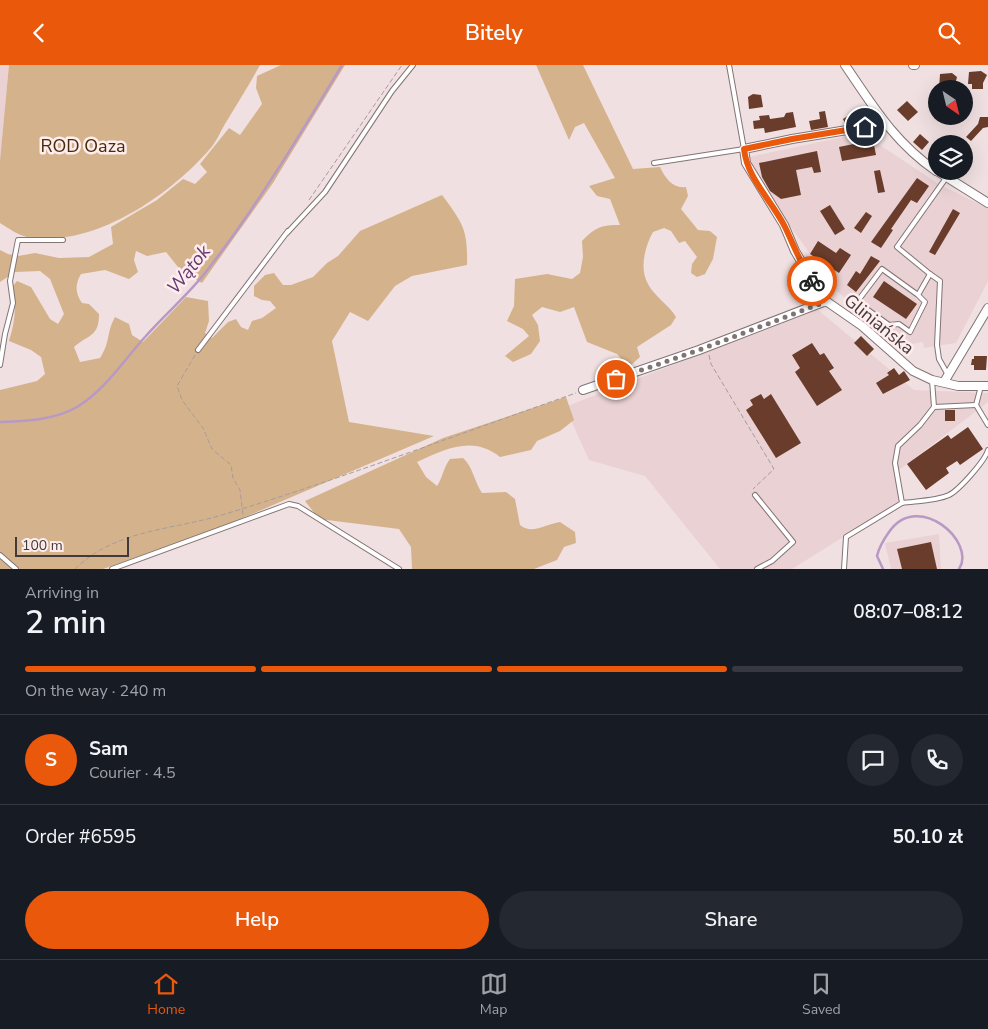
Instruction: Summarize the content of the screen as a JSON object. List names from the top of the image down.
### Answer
{
  "streets": {
    "street": ["Gliniańska"]
  },
  "water": ["Wątok"],
  "parks": ["ROD Oaza"],
  "scale_bar": "100 m",
  "north": "bottom right",
  "page": {
    "header": "Bitely",
    "scale": "100 m",
    "heading": ["2 min", "Arriving in", "08:07–08:12"],
    "panel": [
      "Sam",
      "Courier · 4.5",
      "Order #6595",
      "50.10 zł"
    ],
    "bar": "On the way · 240 m",
    "round": "S",
    "buttons": ["Help", "Share"],
    "tabs": ["Home", "Map", "Saved"]
  }
}
